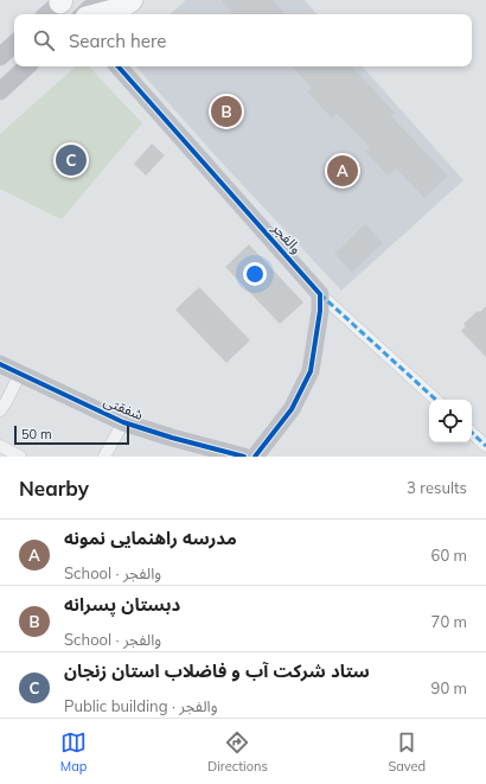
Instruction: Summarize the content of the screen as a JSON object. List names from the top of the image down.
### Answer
{
  "streets": {
    "street": ["والفجر", "شفقتی"]
  },
  "scale_bar": "50 m",
  "page": {
    "search": "Search here",
    "pins": ["B", "C", "A"],
    "scale": "50 m",
    "heading": ["Nearby", "3 results"],
    "list": [
      {
        "mark": "A",
        "name": "مدرسه راهنمایی نمونه",
        "note": "School · والفجر",
        "value": "60 m"
      },
      {
        "mark": "B",
        "name": "دبستان پسرانه",
        "note": "School · والفجر",
        "value": "70 m"
      },
      {
        "mark": "C",
        "name": "ستاد شرکت آب و فاضلاب استان زنجان",
        "note": "Public building · والفجر",
        "value": "90 m"
      }
    ],
    "nav": ["Map", "Directions", "Saved"]
  }
}
